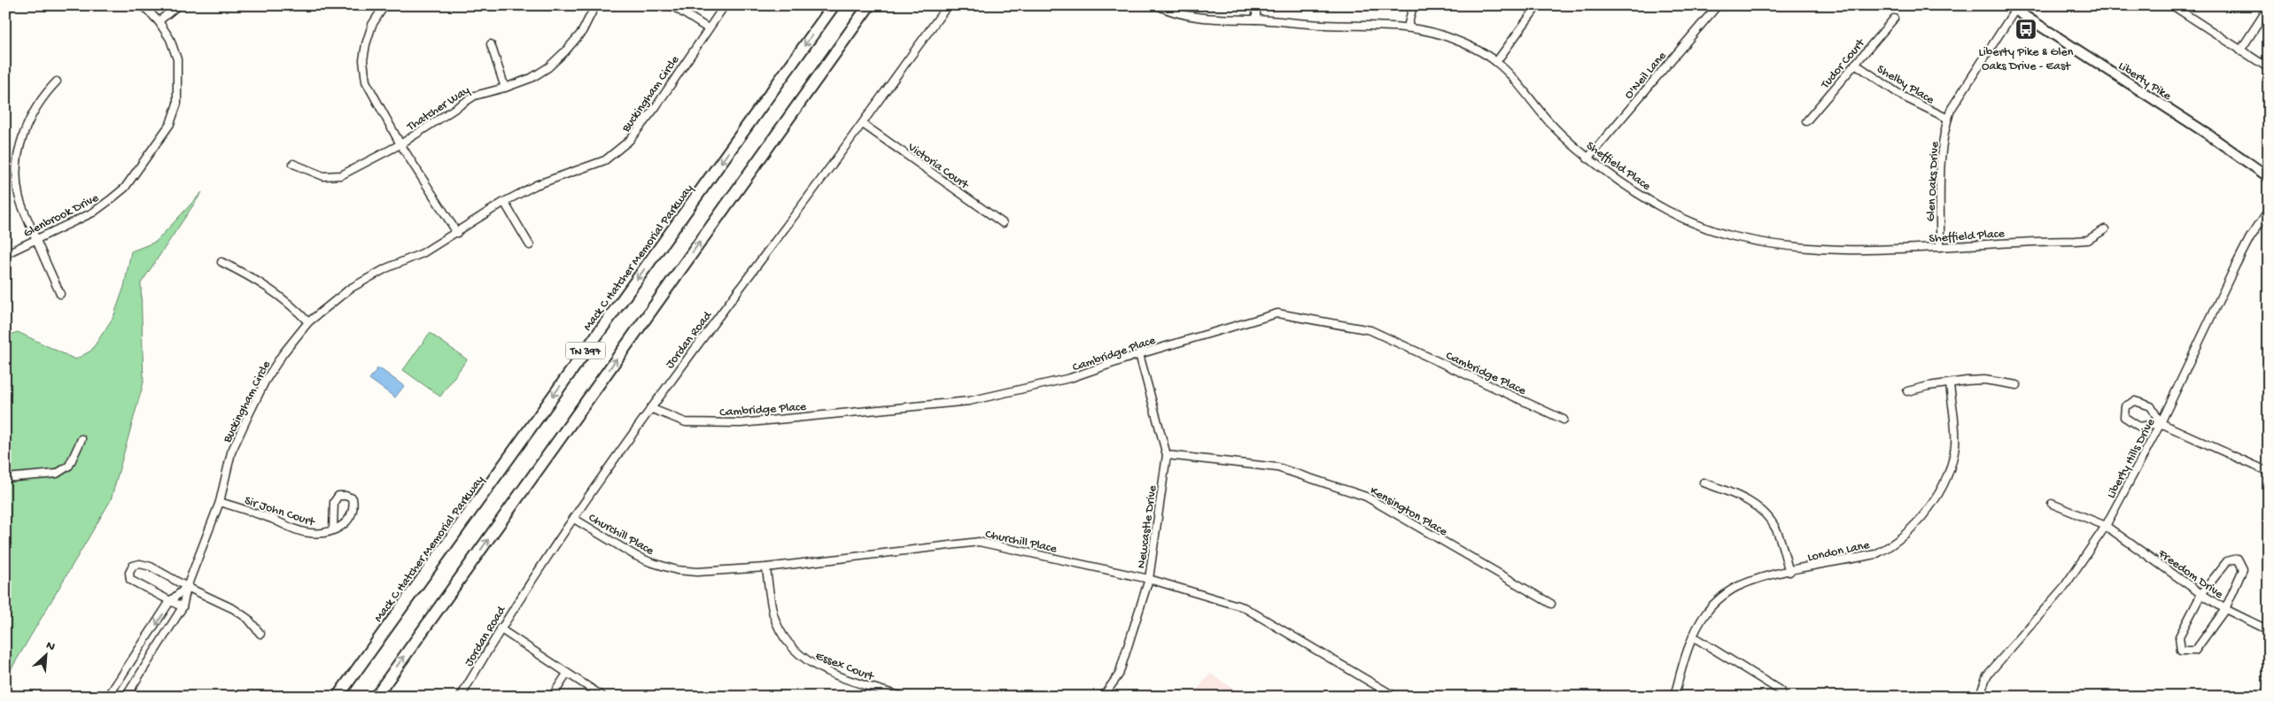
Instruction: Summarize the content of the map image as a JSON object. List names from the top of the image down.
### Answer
{
  "streets": {
    "highway": ["Mack C Hatcher Memorial Parkway", "TN 397"],
    "street": [
      "Tudor Court",
      "O'Neil Lane",
      "Liberty Pike",
      "Shelby Place",
      "Buckingham Circle",
      "Thatcher Way",
      "Victoria Court",
      "Sheffield Place",
      "Glen Oaks Drive",
      "Glenbrook Drive",
      "Jordan Road",
      "Cambridge Place",
      "Liberty Hills Drive",
      "Sir John Court",
      "Kensington Place",
      "Newcastle Drive",
      "Churchill Place",
      "London Lane",
      "Freedom Drive",
      "Essex Court"
    ]
  },
  "crossings": [
    ["Tudor Court", "Shelby Place"],
    ["O'Neil Lane", "Sheffield Place"],
    ["Liberty Pike", "Glen Oaks Drive"],
    ["Shelby Place", "Glen Oaks Drive"],
    ["Buckingham Circle", "Sir John Court"],
    ["Victoria Court", "Jordan Road"],
    ["Sheffield Place", "Glen Oaks Drive"],
    ["Jordan Road", "Cambridge Place"],
    ["Jordan Road", "Churchill Place"],
    ["Cambridge Place", "Newcastle Drive"],
    ["Liberty Hills Drive", "Freedom Drive"],
    ["Kensington Place", "Newcastle Drive"],
    ["Newcastle Drive", "Churchill Place"],
    ["Churchill Place", "Essex Court"]
  ],
  "places": {
    "bus stop": ["Liberty Pike & Glen Oaks Drive - East"]
  },
  "north": "top right"
}
